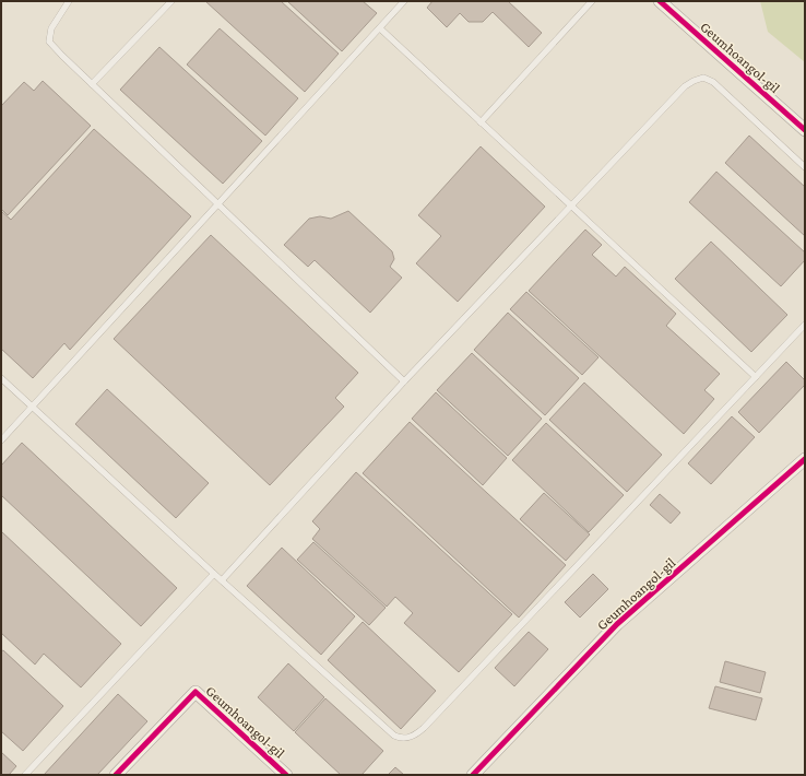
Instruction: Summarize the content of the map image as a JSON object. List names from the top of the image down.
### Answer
{
  "streets": {
    "street": ["Geumhoangol-gil"]
  }
}
